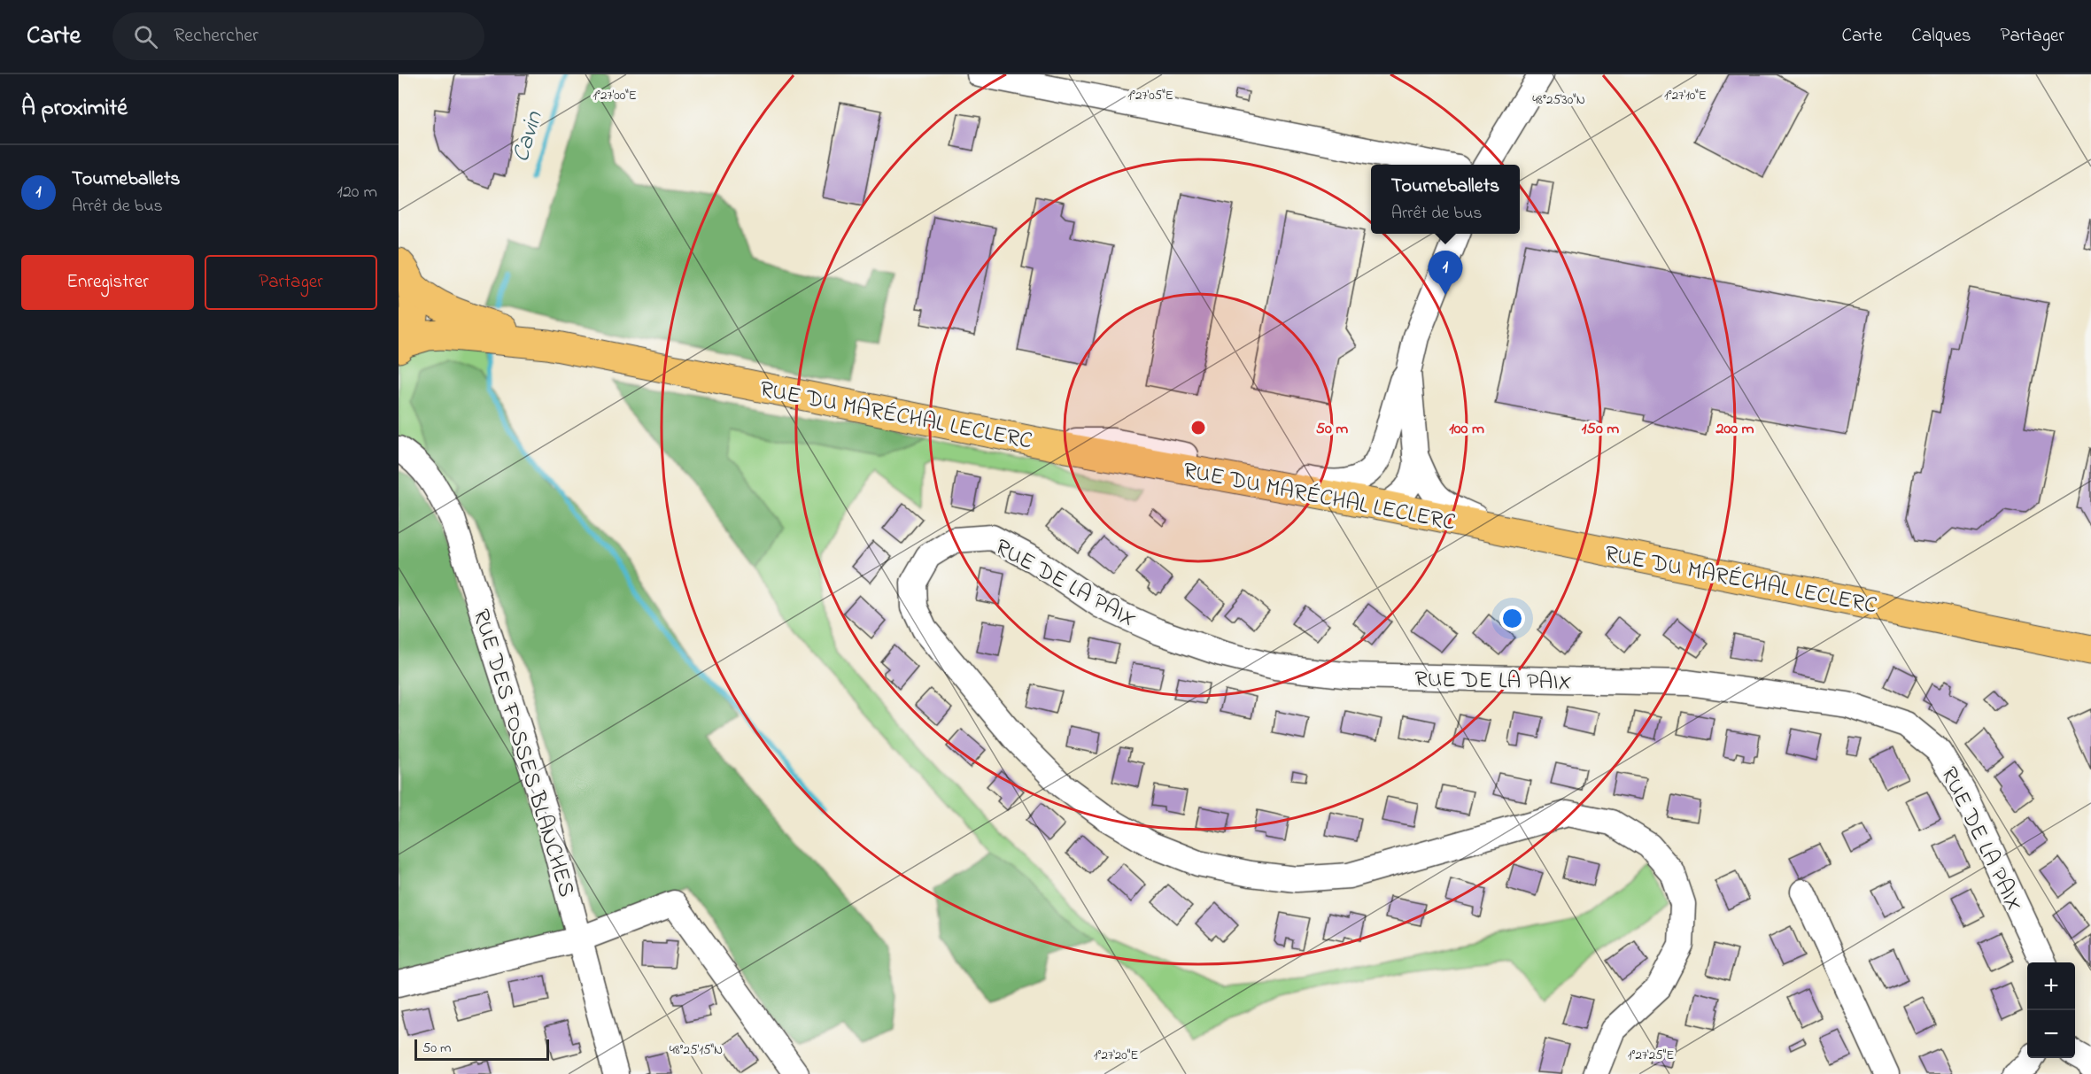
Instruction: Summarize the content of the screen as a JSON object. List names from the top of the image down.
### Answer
{
  "streets": {
    "main road": ["RUE DU MARÉCHAL LECLERC"],
    "street": ["RUE DE LA PAIX", "RUE DES FOSSES BLANCHES"]
  },
  "water": ["Cavin"],
  "scale_bar": "50 m",
  "page": {
    "header": "Carte",
    "search": "Rechercher",
    "nav": ["Carte", "Calques", "Partager"],
    "heading": "À proximité",
    "list": [
      {
        "mark": "1",
        "name": "Tourneballets",
        "note": "Arrêt de bus",
        "value": "120 m"
      }
    ],
    "popup": ["Tourneballets", "Arrêt de bus"],
    "buttons": ["Enregistrer", "Partager"],
    "pins": "1",
    "map_buttons": ["+", "−"],
    "scale": "50 m"
  },
  "coordinates": [
    "1°27'00\"E",
    "1°27'05\"E",
    "1°27'10\"E",
    "48°25'30\"N",
    "48°25'15\"N",
    "1°27'20\"E",
    "1°27'25\"E"
  ],
  "rings": [
    "50 m",
    "100 m",
    "150 m",
    "200 m"
  ]
}
